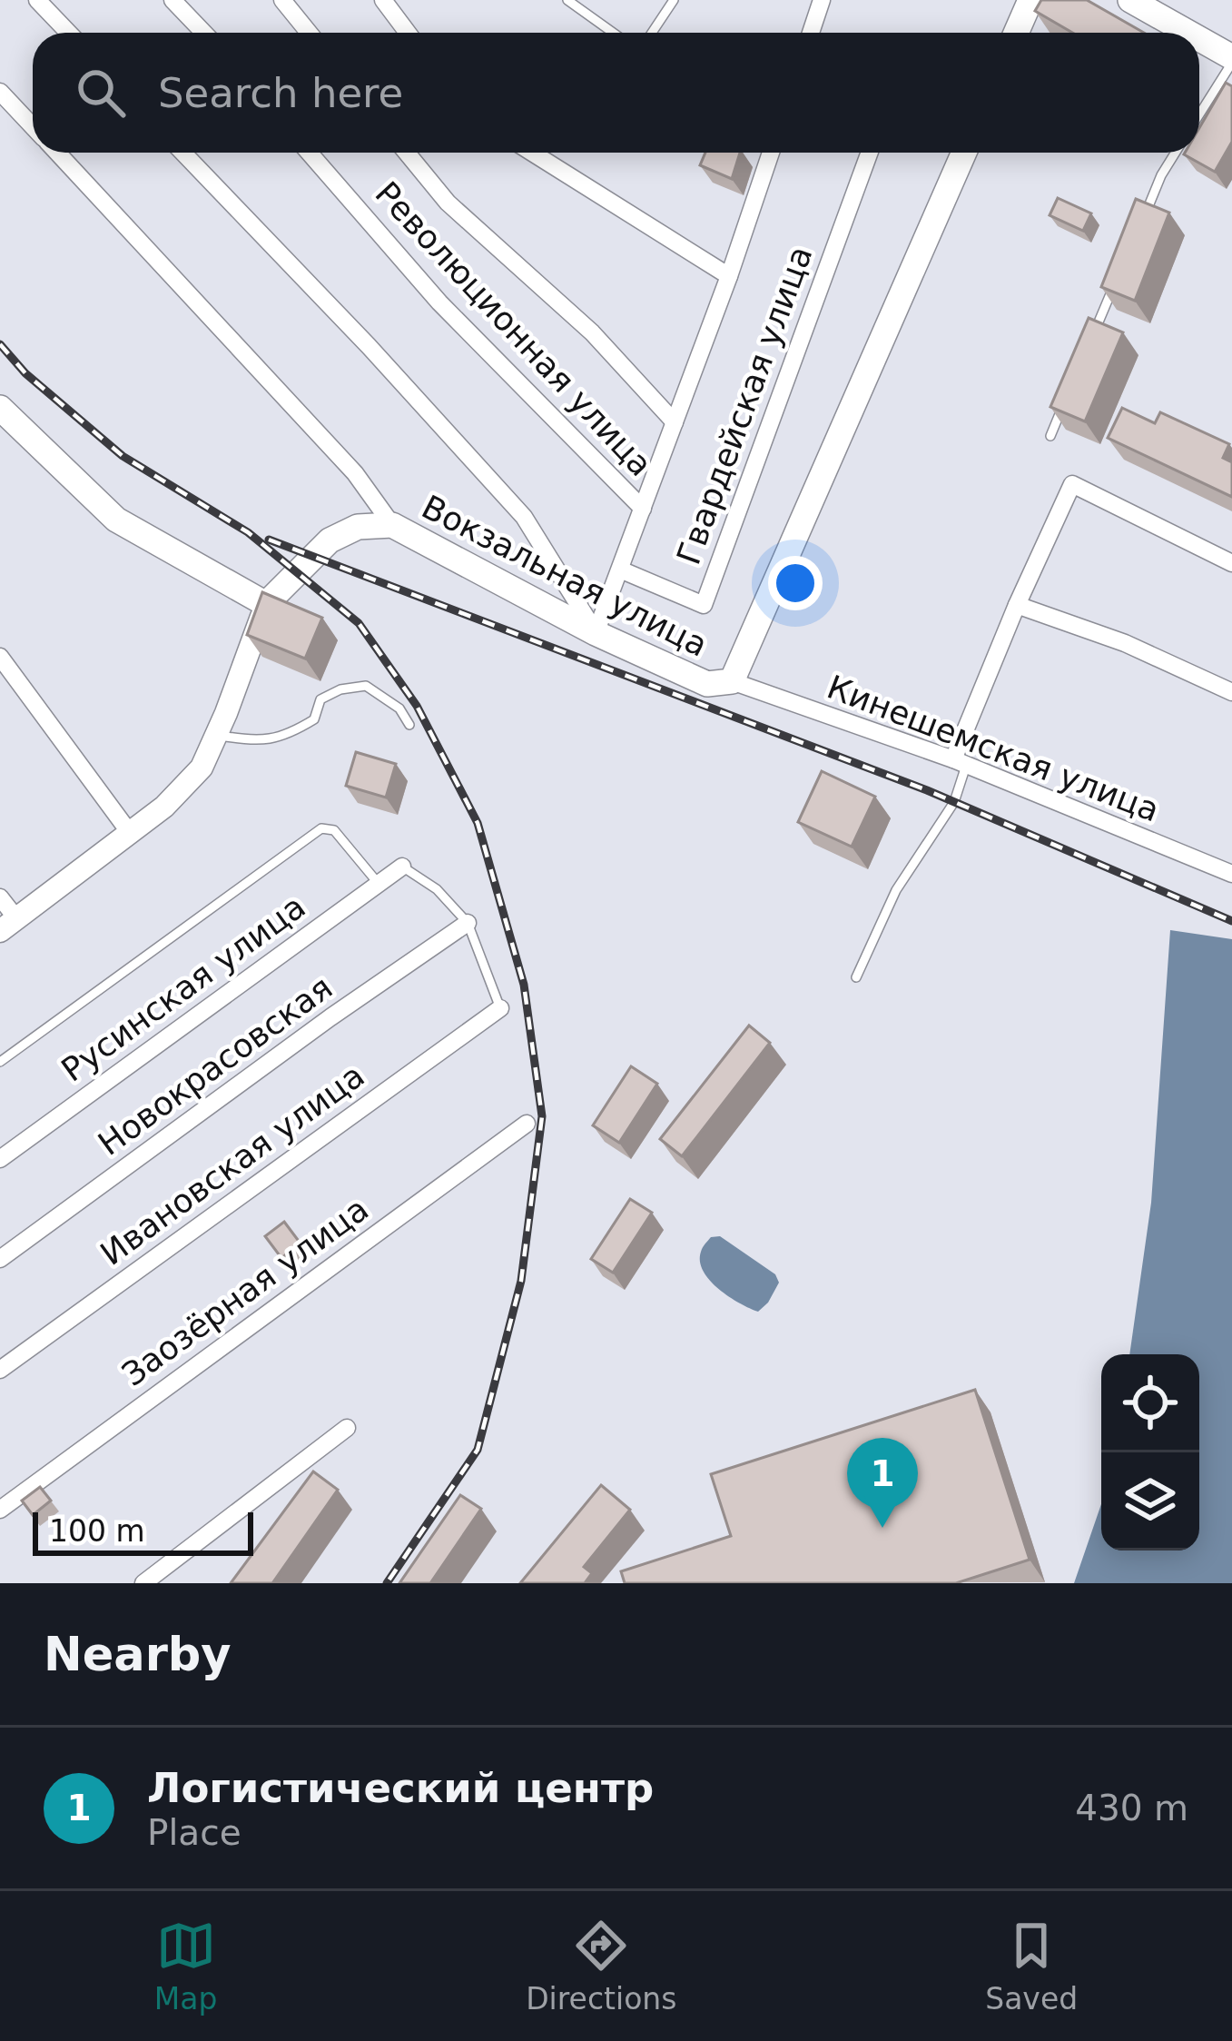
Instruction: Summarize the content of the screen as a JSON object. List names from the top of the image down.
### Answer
{
  "streets": {
    "main road": ["Вокзальная улица"],
    "street": [
      "Революционная улица",
      "Гвардейская улица",
      "Кинешемская улица",
      "Русинская улица",
      "Новокрасовская",
      "Ивановская улица",
      "Заозёрная улица"
    ]
  },
  "crossings": [
    ["Вокзальная улица", "Кинешемская улица"]
  ],
  "scale_bar": "100 m",
  "page": {
    "search": "Search here",
    "pins": "1",
    "scale": "100 m",
    "heading": "Nearby",
    "list": [
      {
        "mark": "1",
        "name": "Логистический центр",
        "note": "Place",
        "value": "430 m"
      }
    ],
    "nav": ["Map", "Directions", "Saved"]
  }
}
